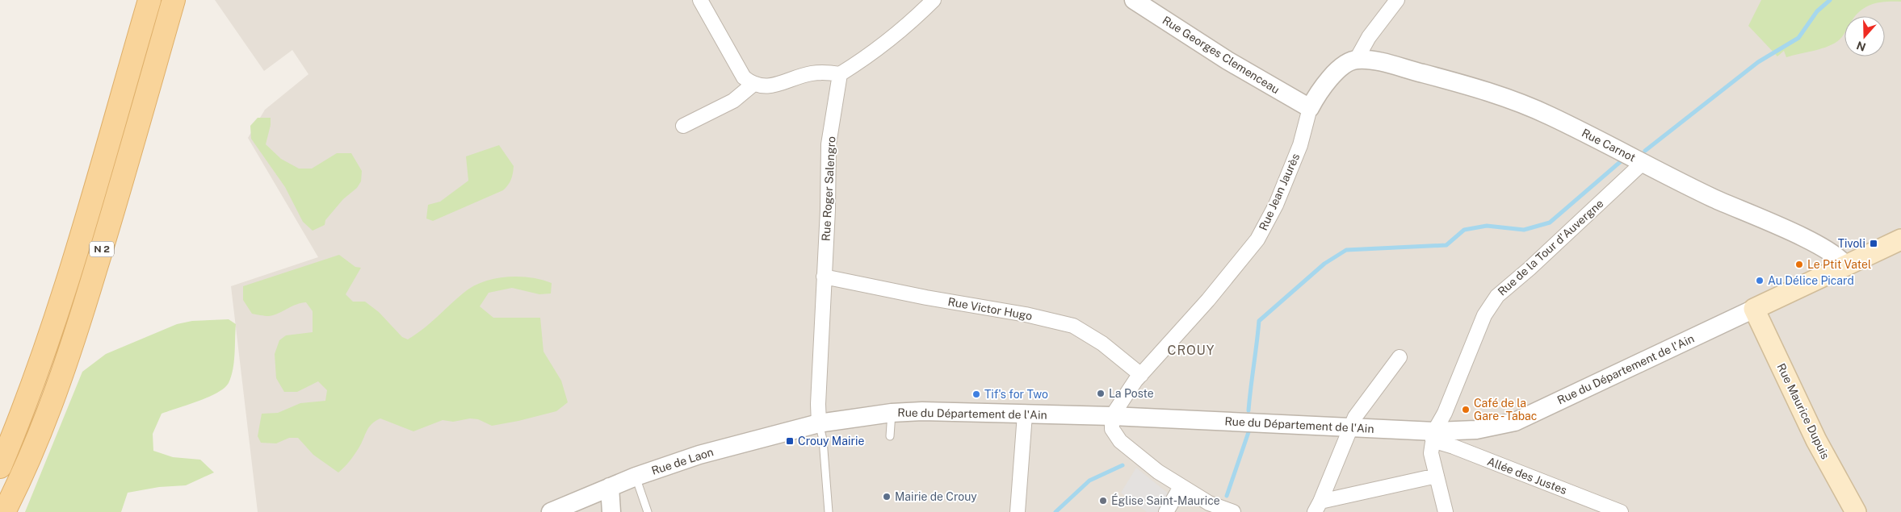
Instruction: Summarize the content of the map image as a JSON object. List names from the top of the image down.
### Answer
{
  "streets": {
    "main road": ["N 2", "Rue Maurice Dupuis"],
    "street": [
      "Rue Georges Clemenceau",
      "Rue Carnot",
      "Rue Roger Salengro",
      "Rue Jean Jaurès",
      "Rue de la Tour d'Auvergne",
      "Rue Victor Hugo",
      "Rue du Département de l'Ain",
      "Rue de Laon",
      "Allée des Justes"
    ]
  },
  "crossings": [
    ["Rue Georges Clemenceau", "Rue Jean Jaurès"],
    ["Rue Carnot", "Rue Jean Jaurès"],
    ["Rue Carnot", "Rue de la Tour d'Auvergne"],
    ["Rue Roger Salengro", "Rue Victor Hugo"],
    ["Rue Roger Salengro", "Rue du Département de l'Ain"],
    ["Rue Roger Salengro", "Rue de Laon"],
    ["Rue Jean Jaurès", "Rue Victor Hugo"],
    ["Rue Jean Jaurès", "Rue du Département de l'Ain"],
    ["Rue de la Tour d'Auvergne", "Rue du Département de l'Ain"],
    ["Rue de la Tour d'Auvergne", "Allée des Justes"],
    ["Rue du Département de l'Ain", "Rue Maurice Dupuis"],
    ["Rue du Département de l'Ain", "Rue de Laon"],
    ["Rue du Département de l'Ain", "Allée des Justes"]
  ],
  "districts": ["CROUY"],
  "places": {
    "transit": ["Tivoli", "Crouy Mairie"],
    "other": [
      "Le Ptit Vatel",
      "Au Délice Picard",
      "La Poste",
      "Tif's for Two",
      "Café de la Gare - Tabac",
      "Mairie de Crouy",
      "Église Saint-Maurice"
    ]
  },
  "north": "bottom"
}
